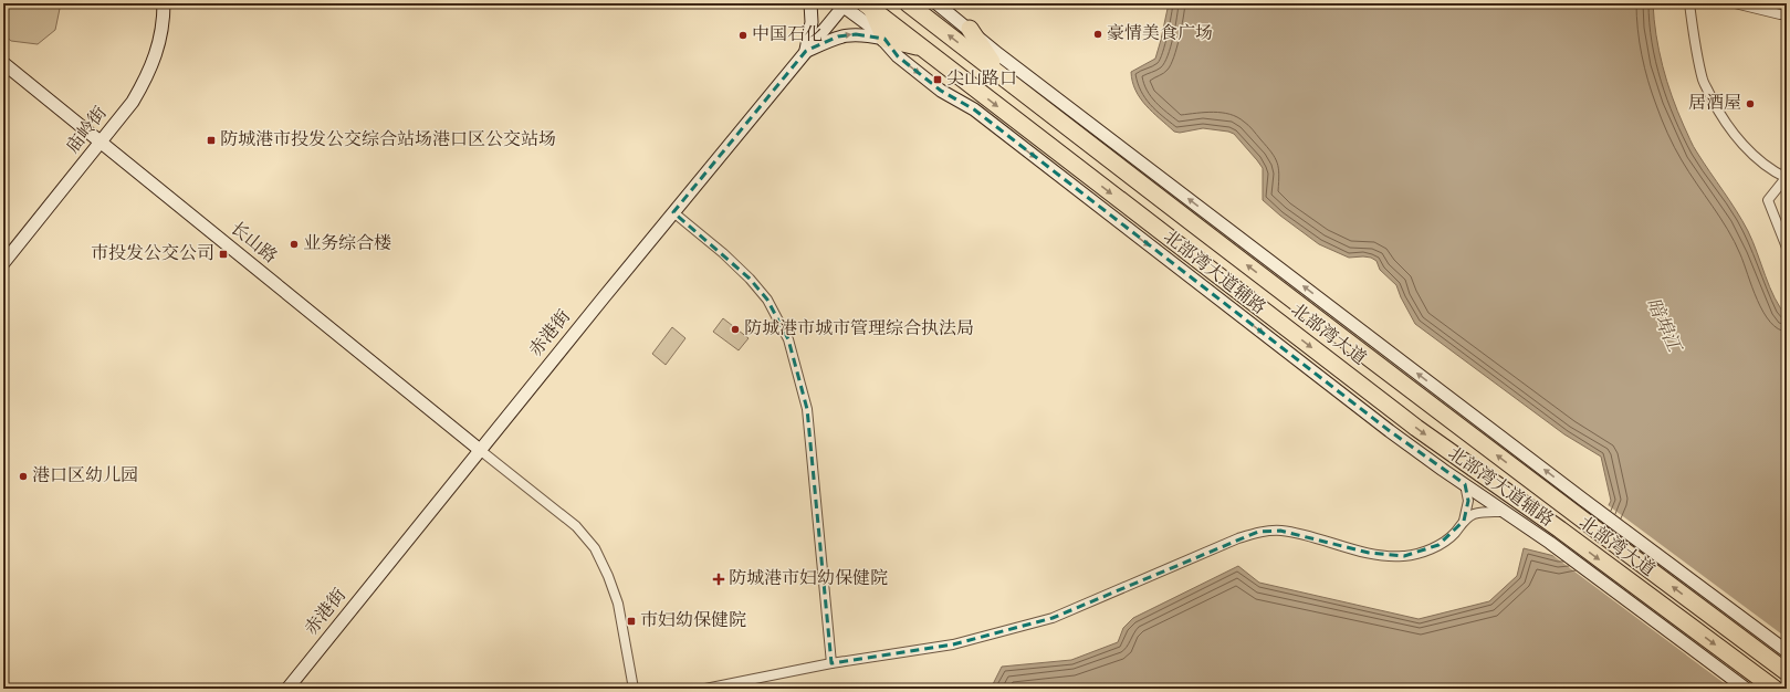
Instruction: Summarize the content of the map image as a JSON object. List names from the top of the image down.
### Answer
{
  "streets": {
    "highway": ["北部湾大道"],
    "main road": [
      "庙岭街",
      "长山路",
      "北部湾大道辅路",
      "赤港街"
    ]
  },
  "crossings": [
    ["庙岭街", "长山路"],
    ["长山路", "赤港街"],
    ["北部湾大道辅路", "赤港街"],
    ["北部湾大道辅路", "北部湾大道"]
  ],
  "water": ["暗埠江"],
  "places": {
    "other": [
      "豪情美食广场",
      "中国石化",
      "居酒屋",
      "业务综合楼",
      "防城港市城市管理综合执法局",
      "港口区幼儿园"
    ],
    "transit": [
      "尖山路口",
      "防城港市投发公交综合站场港口区公交站场",
      "巿投发公交公司",
      "巿妇幼保健院"
    ],
    "health": ["防城港市妇幼保健院"]
  }
}
